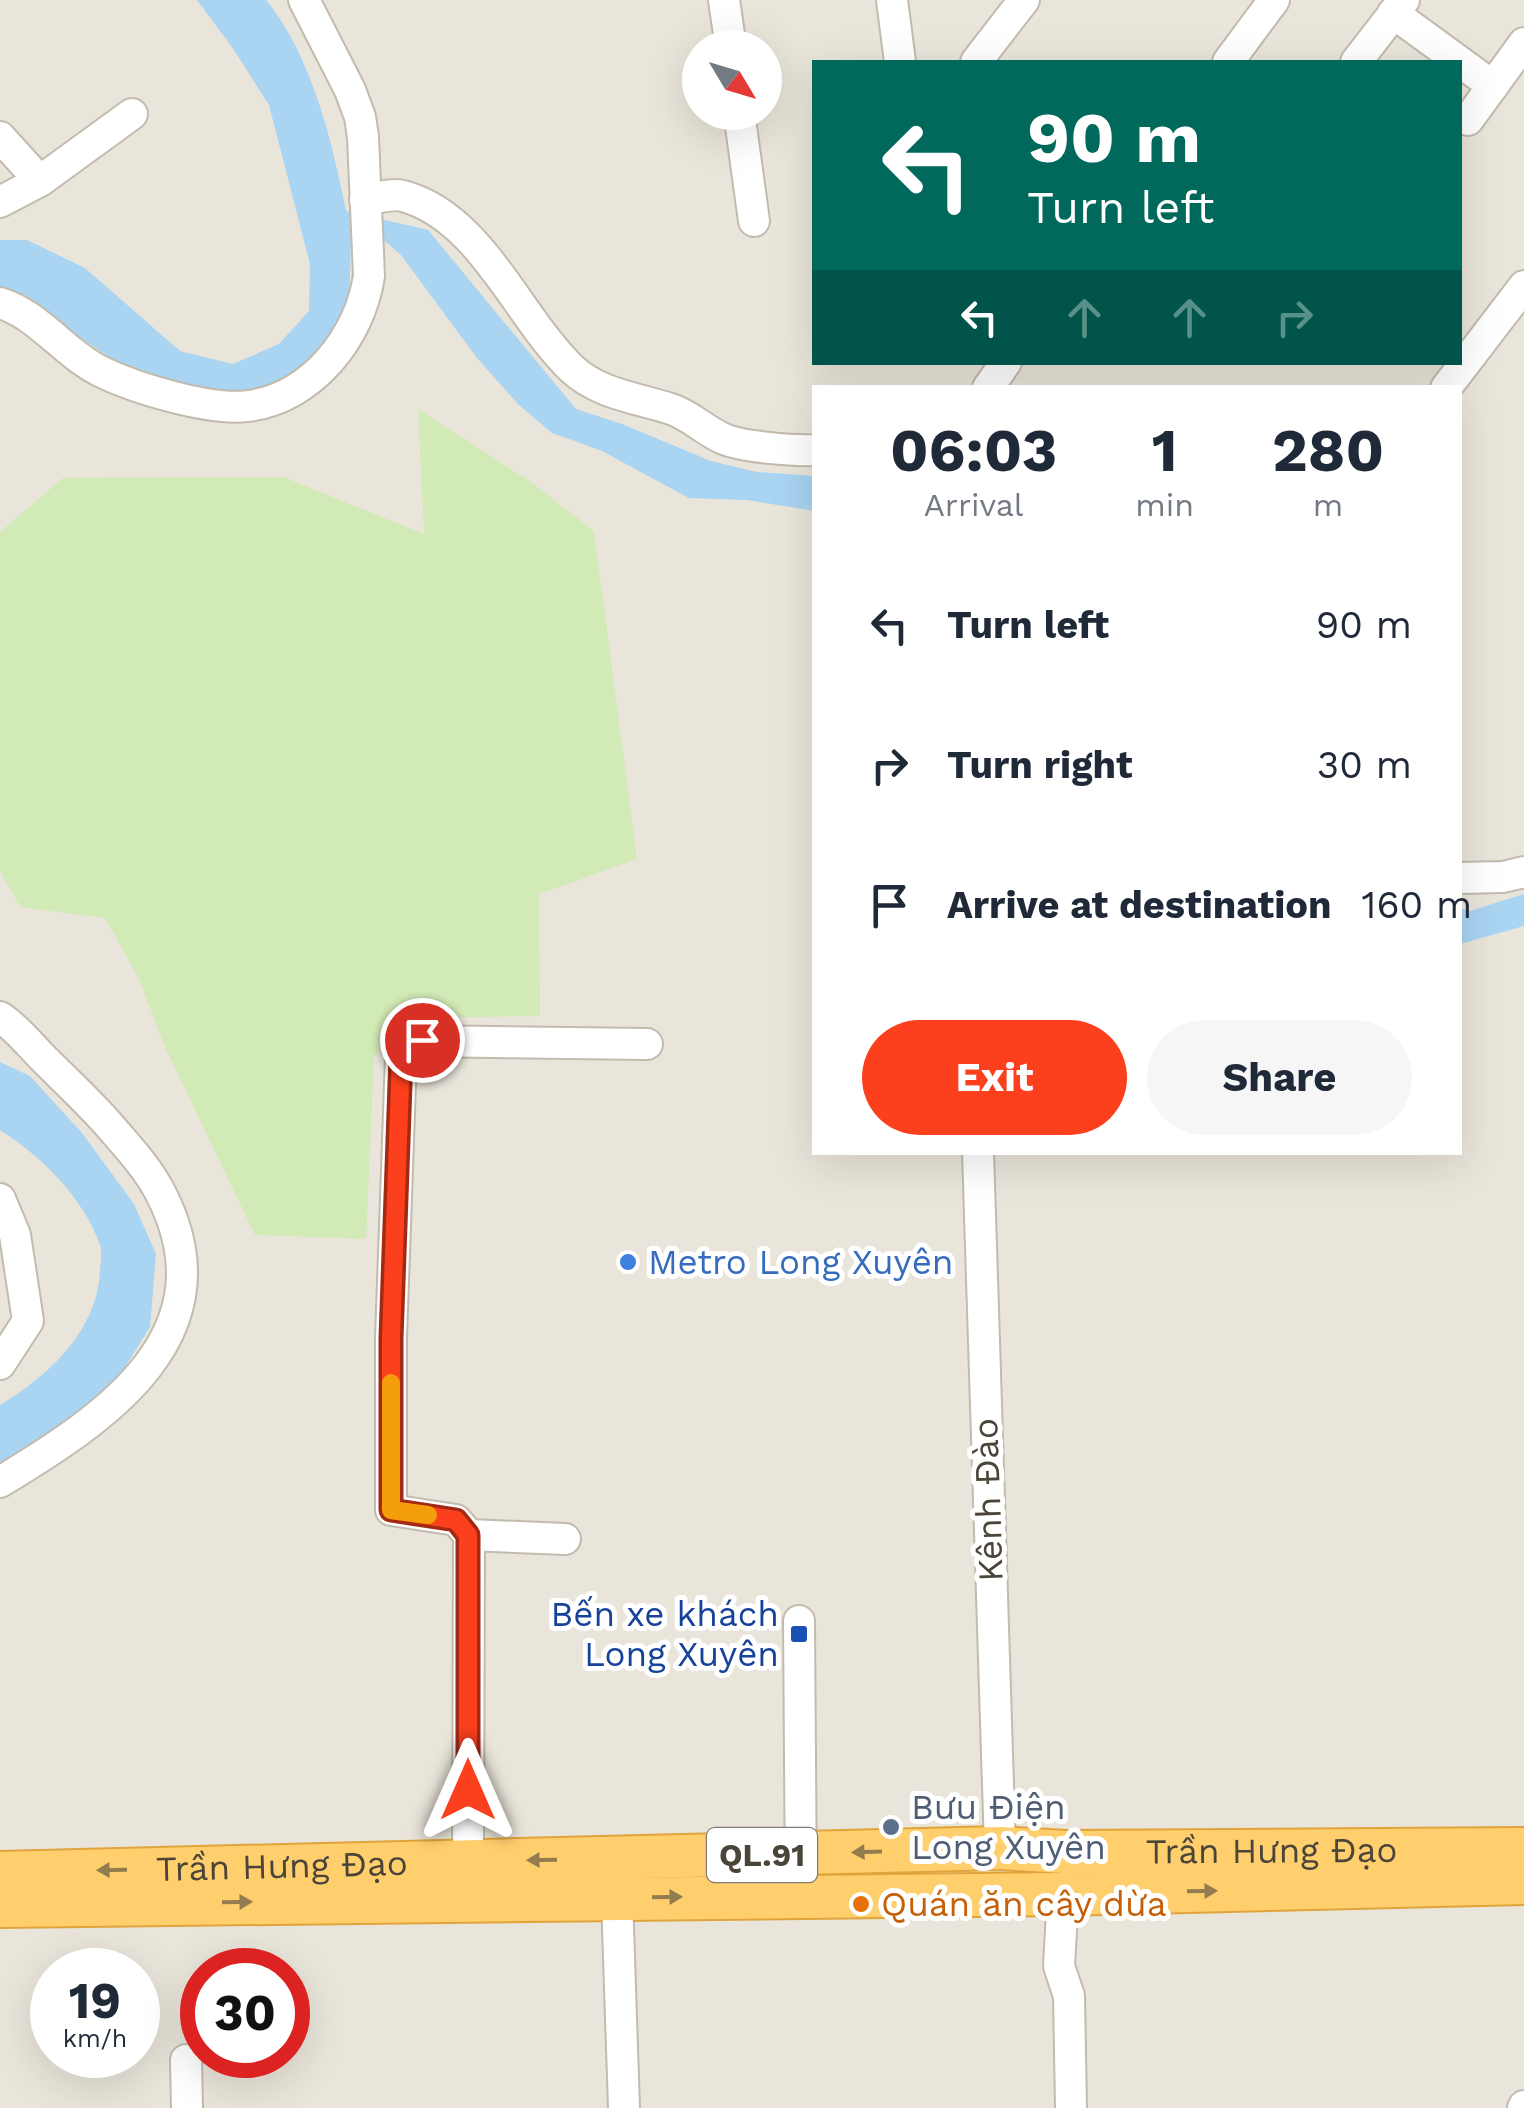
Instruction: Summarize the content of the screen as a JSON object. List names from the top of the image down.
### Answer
{
  "streets": {
    "highway": ["Trần Hưng Đạo", "QL.91"],
    "street": ["Kênh Đào"]
  },
  "crossings": [
    ["Kênh Đào", "Trần Hưng Đạo"]
  ],
  "places": {
    "other": ["Metro Long Xuyên", "Bưu Điện Long Xuyên", "Quán ăn cây dừa"],
    "transit": ["Bến xe khách Long Xuyên"]
  },
  "north": "bottom right",
  "page": {
    "turn": ["90 m", "Turn left"],
    "eta": [
      "06:03",
      "Arrival",
      "1",
      "min",
      "280",
      "m"
    ],
    "list": [
      {
        "name": "Turn left",
        "value": "90 m"
      },
      {
        "name": "Turn right",
        "value": "30 m"
      },
      {
        "name": "Arrive at destination",
        "value": "160 m"
      }
    ],
    "buttons": ["Exit", "Share"],
    "speed": "19 km/h",
    "limit": "30"
  }
}
